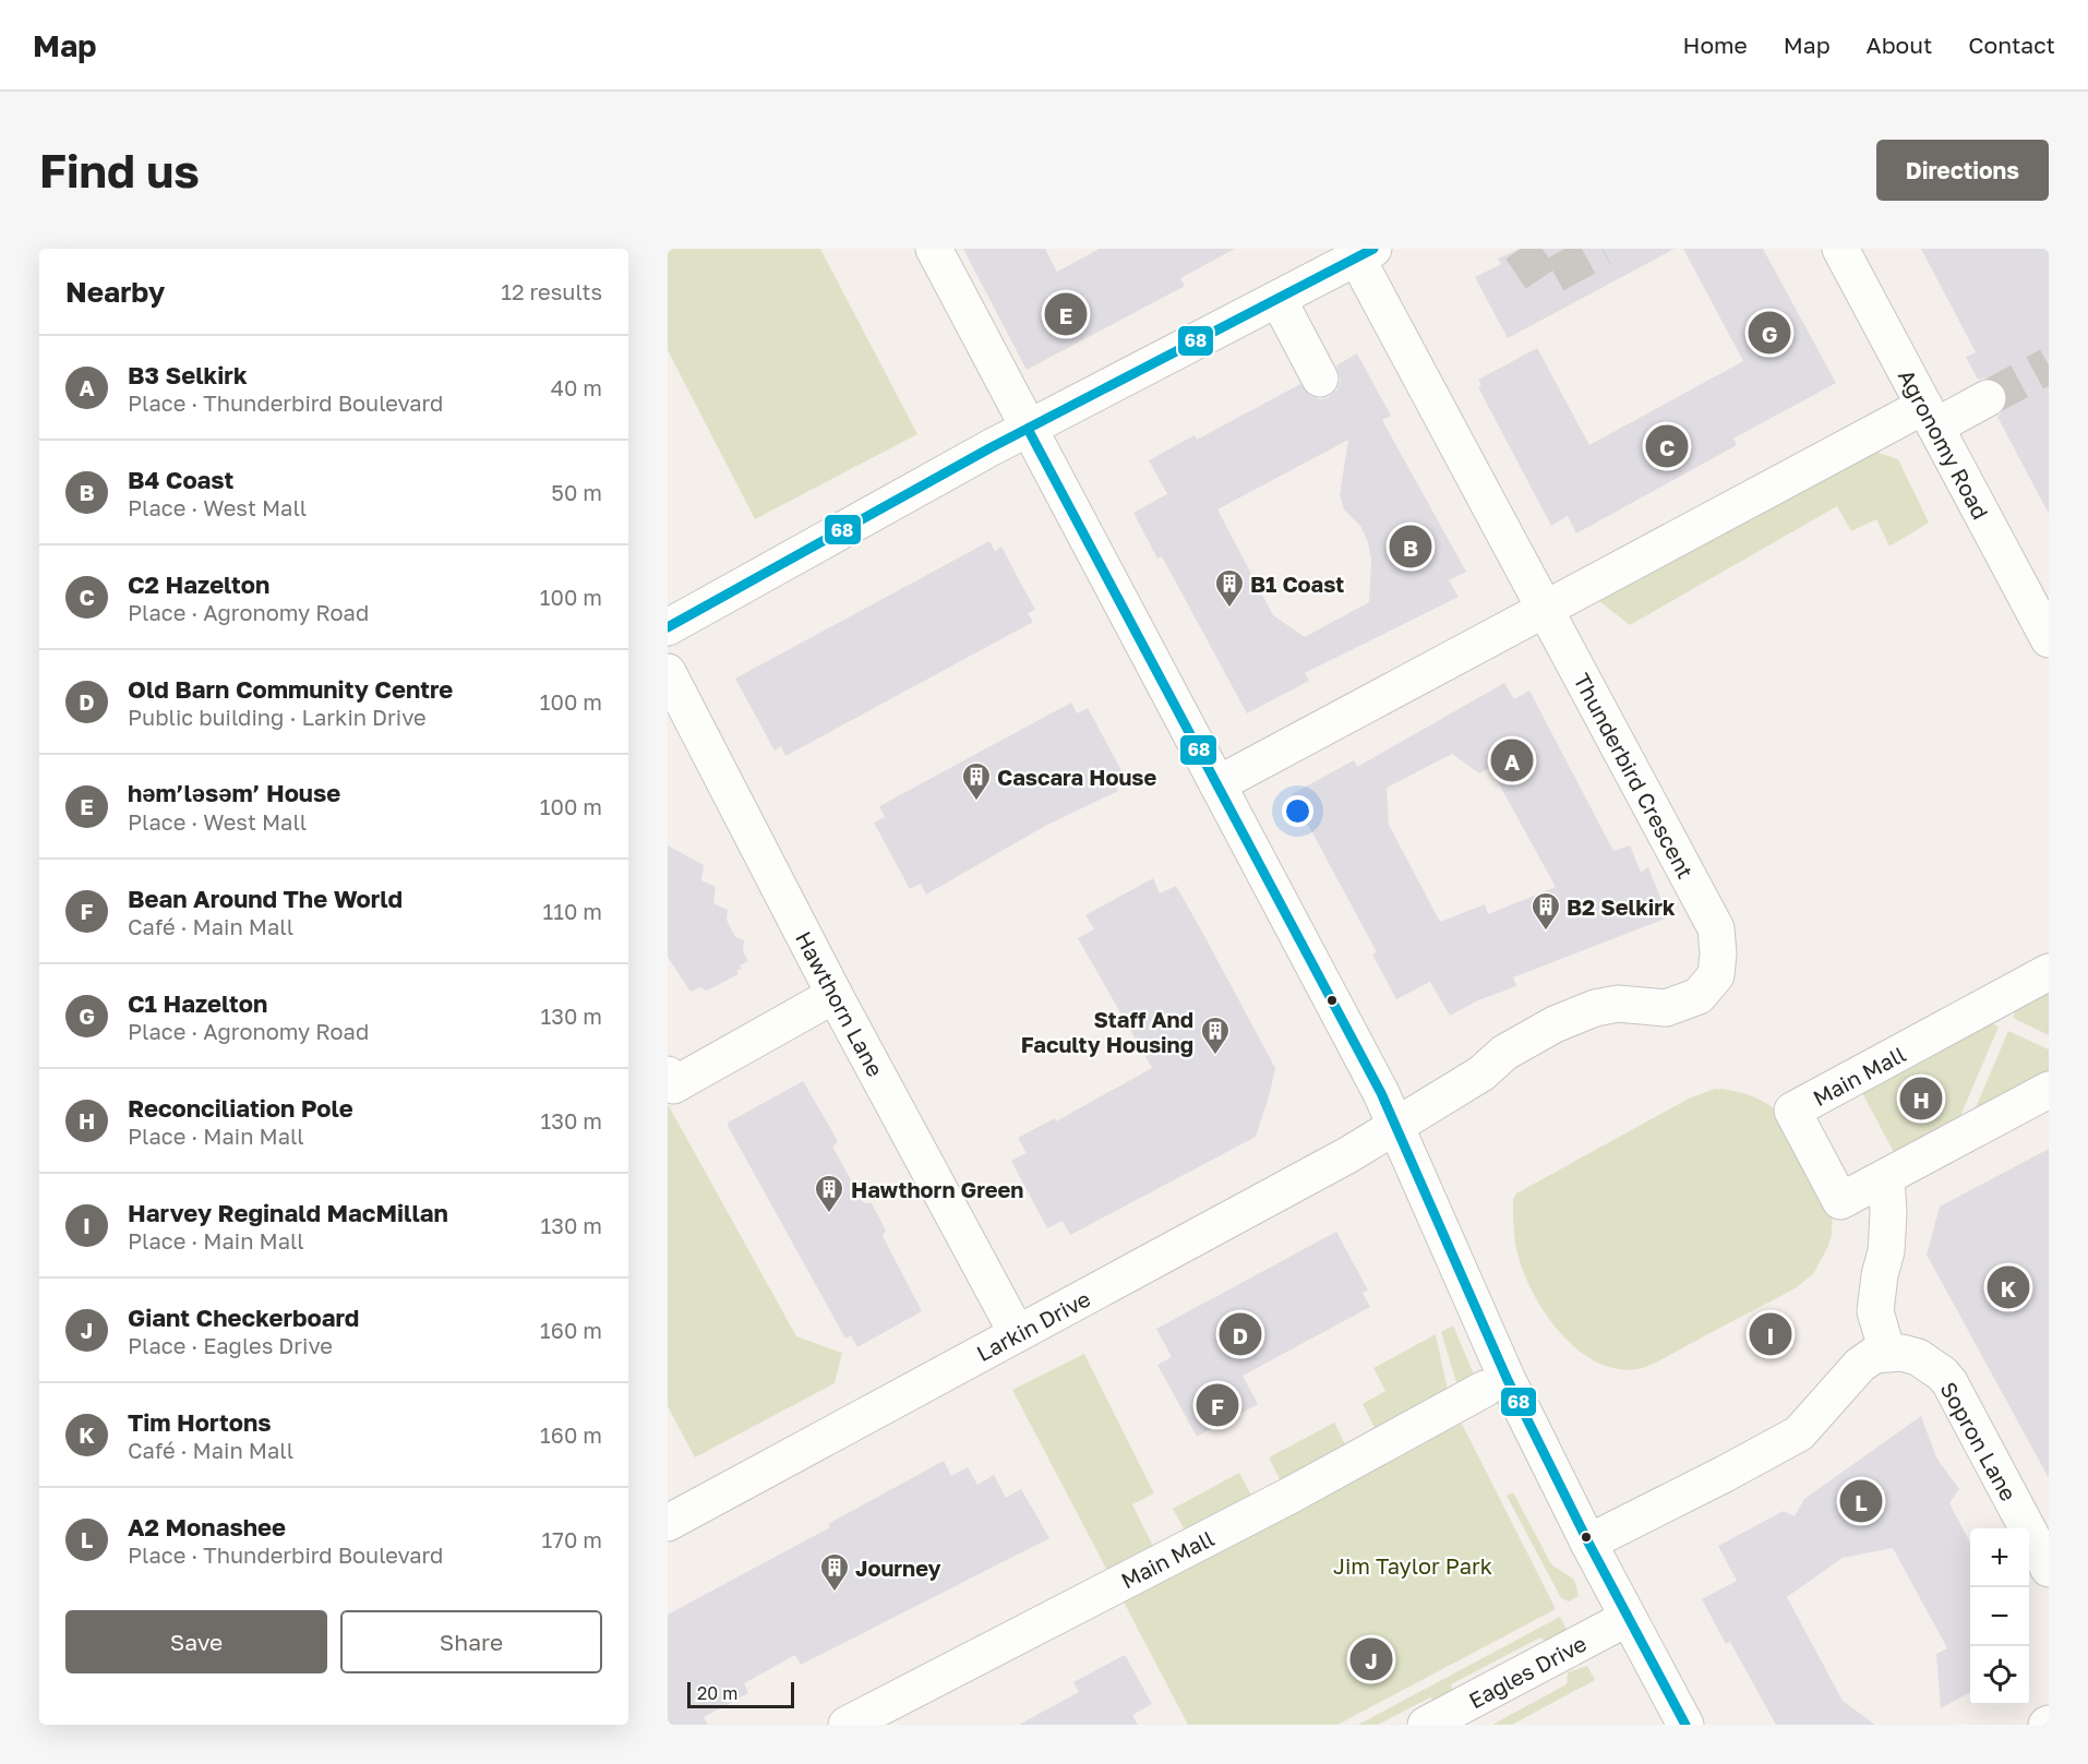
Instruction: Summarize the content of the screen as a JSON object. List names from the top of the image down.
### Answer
{
  "streets": {
    "street": [
      "Agronomy Road",
      "Thunderbird Crescent",
      "Hawthorn Lane",
      "Main Mall",
      "Larkin Drive",
      "Sopron Lane",
      "Eagles Drive"
    ]
  },
  "crossings": [
    ["Thunderbird Crescent", "Larkin Drive"],
    ["Hawthorn Lane", "Larkin Drive"]
  ],
  "parks": ["Jim Taylor Park"],
  "places": {
    "building": [
      "B1 Coast",
      "Cascara House",
      "B2 Selkirk",
      "Staff And Faculty Housing",
      "Hawthorn Green",
      "Journey"
    ]
  },
  "lines": ["transit line 68"],
  "scale_bar": "20 m",
  "page": {
    "header": "Map",
    "nav": [
      "Home",
      "Map",
      "About",
      "Contact"
    ],
    "buttons": [
      "Directions",
      ["Save", "Share"]
    ],
    "title": "Find us",
    "heading": ["Nearby", "12 results"],
    "pins": [
      "E",
      "G",
      "C",
      "B",
      "A",
      "H",
      "K",
      "D",
      "I",
      "F",
      "L",
      "J"
    ],
    "list": [
      {
        "mark": "A",
        "name": "B3 Selkirk",
        "note": "Place · Thunderbird Boulevard",
        "value": "40 m"
      },
      {
        "mark": "B",
        "name": "B4 Coast",
        "note": "Place · West Mall",
        "value": "50 m"
      },
      {
        "mark": "C",
        "name": "C2 Hazelton",
        "note": "Place · Agronomy Road",
        "value": "100 m"
      },
      {
        "mark": "D",
        "name": "Old Barn Community Centre",
        "note": "Public building · Larkin Drive",
        "value": "100 m"
      },
      {
        "mark": "E",
        "name": "həm’ləsəm’ House",
        "note": "Place · West Mall",
        "value": "100 m"
      },
      {
        "mark": "F",
        "name": "Bean Around The World",
        "note": "Café · Main Mall",
        "value": "110 m"
      },
      {
        "mark": "G",
        "name": "C1 Hazelton",
        "note": "Place · Agronomy Road",
        "value": "130 m"
      },
      {
        "mark": "H",
        "name": "Reconciliation Pole",
        "note": "Place · Main Mall",
        "value": "130 m"
      },
      {
        "mark": "I",
        "name": "Harvey Reginald MacMillan",
        "note": "Place · Main Mall",
        "value": "130 m"
      },
      {
        "mark": "J",
        "name": "Giant Checkerboard",
        "note": "Place · Eagles Drive",
        "value": "160 m"
      },
      {
        "mark": "K",
        "name": "Tim Hortons",
        "note": "Café · Main Mall",
        "value": "160 m"
      },
      {
        "mark": "L",
        "name": "A2 Monashee",
        "note": "Place · Thunderbird Boulevard",
        "value": "170 m"
      }
    ],
    "map_buttons": ["+", "−"],
    "scale": "20 m"
  }
}
